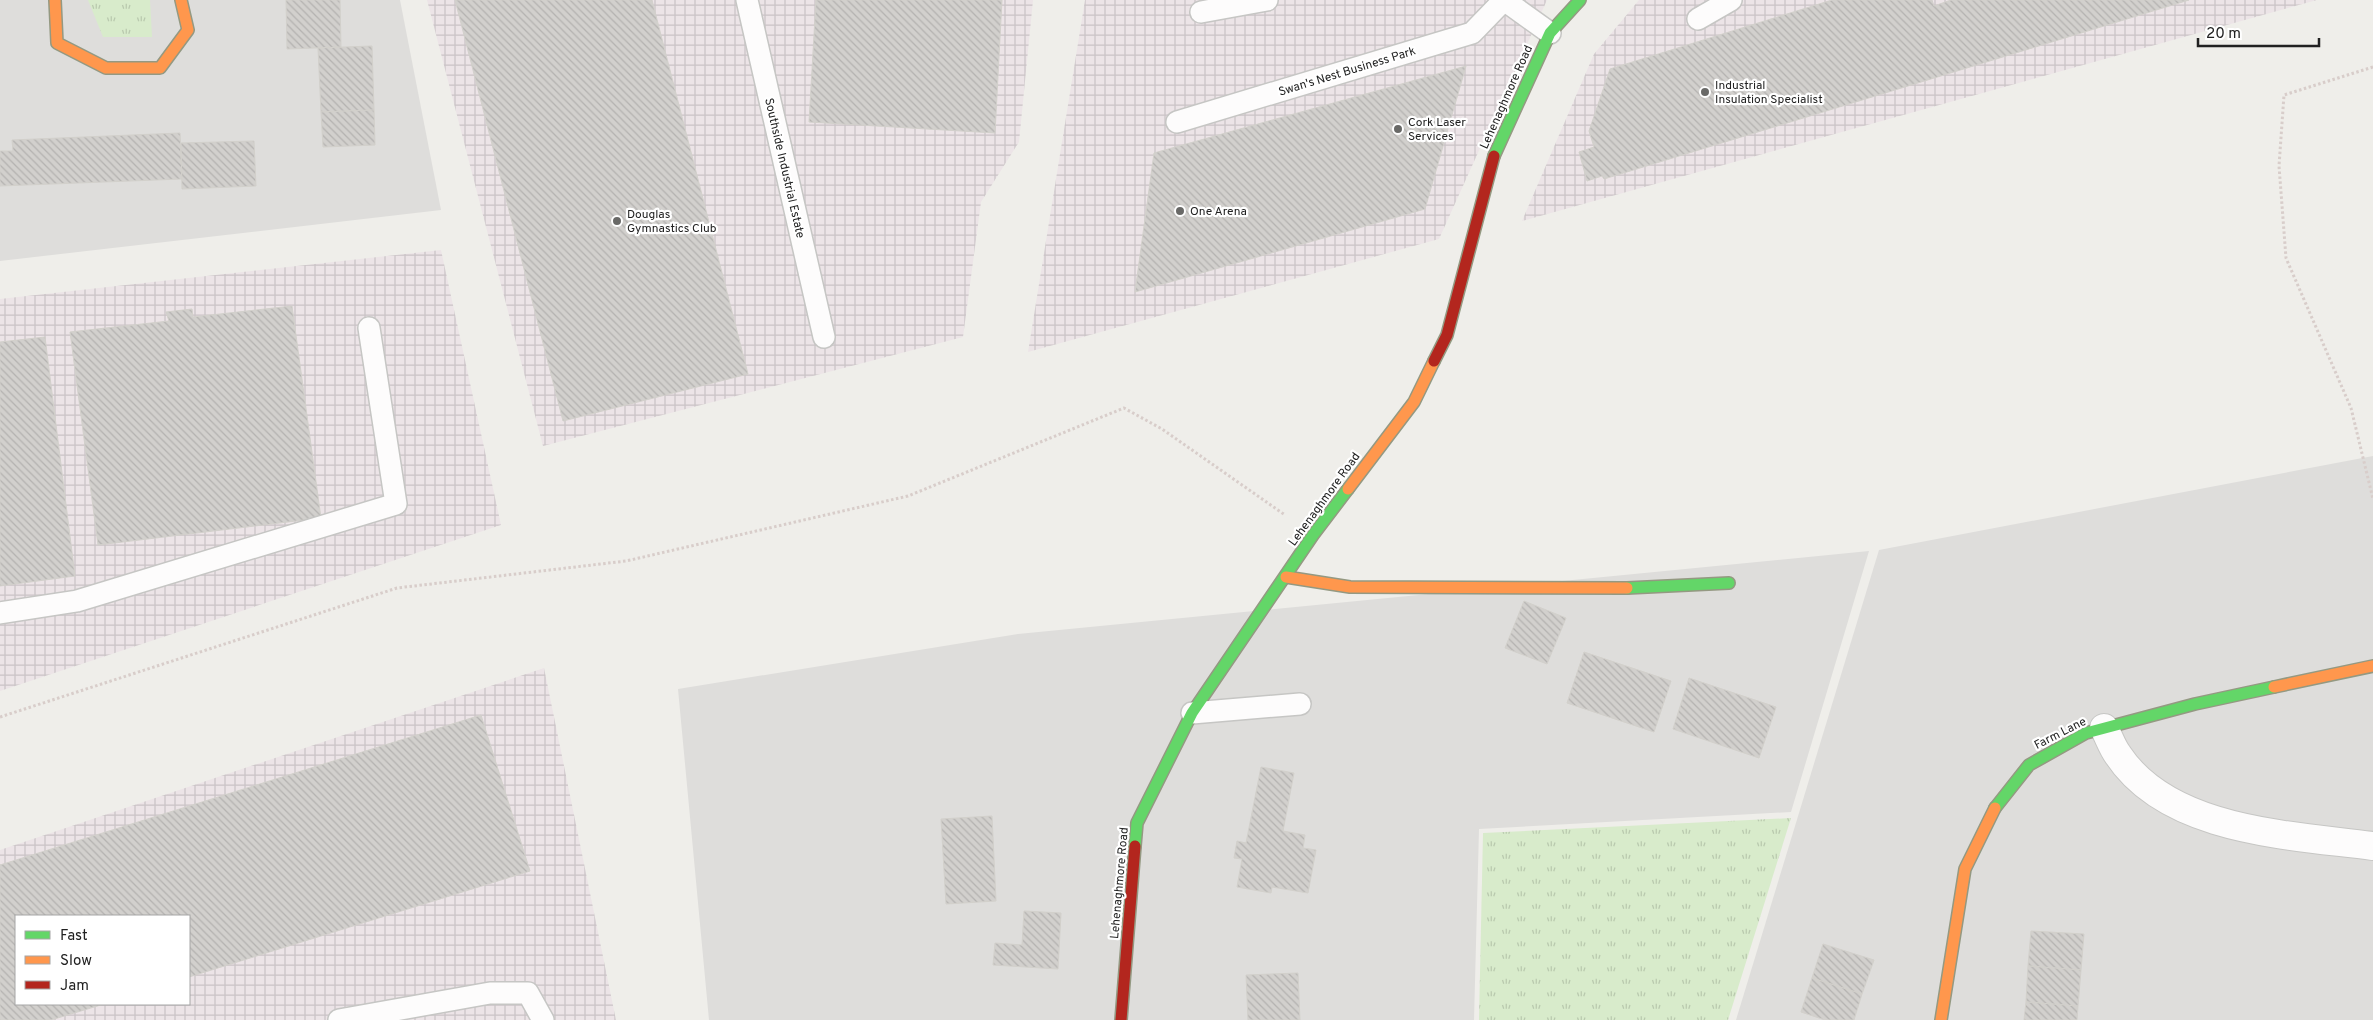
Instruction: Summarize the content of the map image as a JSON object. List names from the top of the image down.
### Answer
{
  "streets": {
    "street": ["Lehenaghmore Road", "Farm Lane"],
    "lane": ["Swan's Nest Business Park", "Southside Industrial Estate"]
  },
  "crossings": [
    ["Swan's Nest Business Park", "Lehenaghmore Road"]
  ],
  "places": [
    "Industrial Insulation Specialist",
    "Cork Laser Services",
    "One Arena",
    "Douglas Gymnastics Club"
  ],
  "legend": ["Fast", "Slow", "Jam"],
  "scale_bar": "20 m"
}
